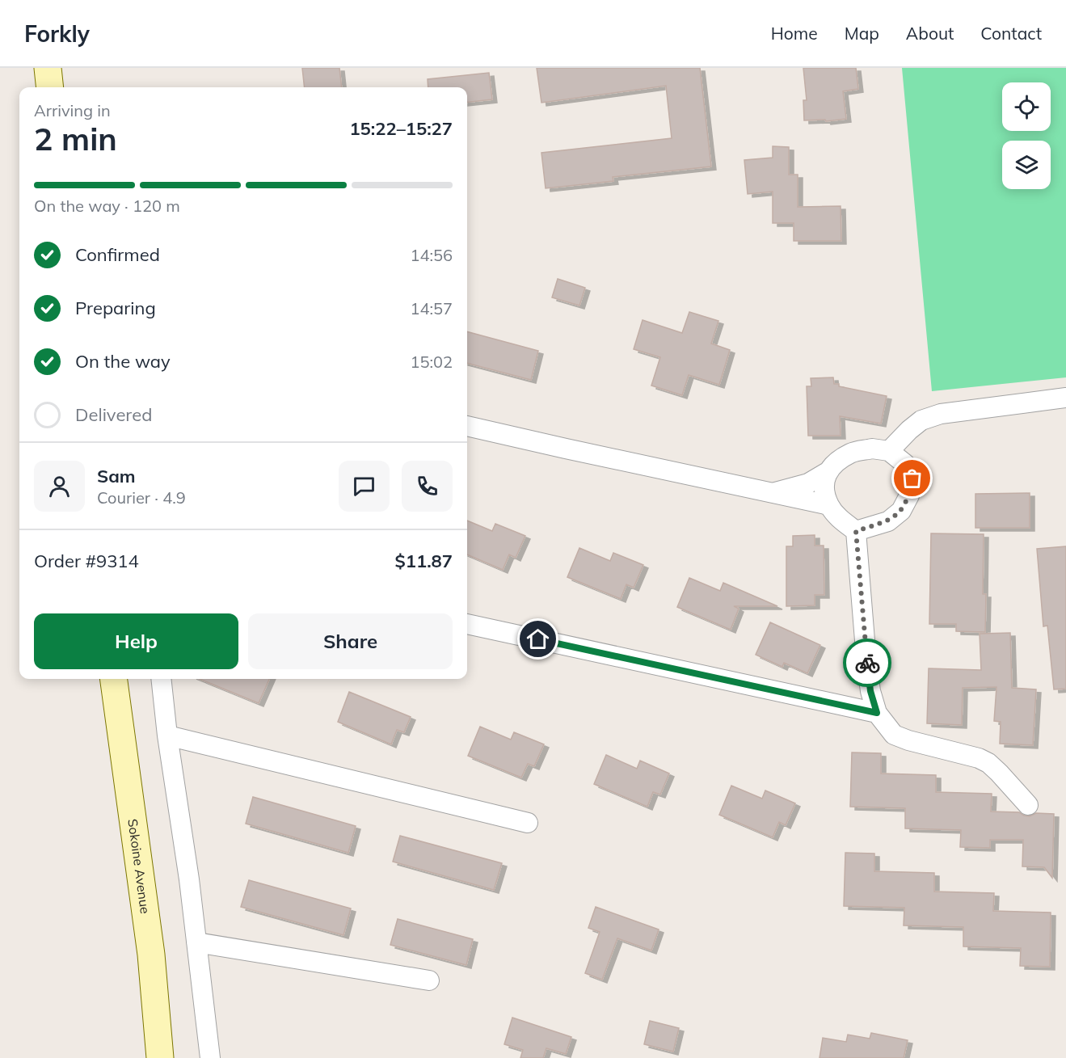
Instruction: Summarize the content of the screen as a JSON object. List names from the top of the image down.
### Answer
{
  "streets": {
    "street": ["Sokoine Avenue"]
  },
  "page": {
    "header": "Forkly",
    "nav": [
      "Home",
      "Map",
      "About",
      "Contact"
    ],
    "heading": ["2 min", "Arriving in", "15:22–15:27"],
    "panel": [
      "Sam",
      "Courier · 4.9",
      "Order #9314",
      "$11.87"
    ],
    "bar": "On the way · 120 m",
    "list": [
      ["Confirmed", "14:56"],
      ["Preparing", "14:57"],
      ["On the way", "15:02"],
      "Delivered"
    ],
    "buttons": ["Help", "Share"]
  }
}
